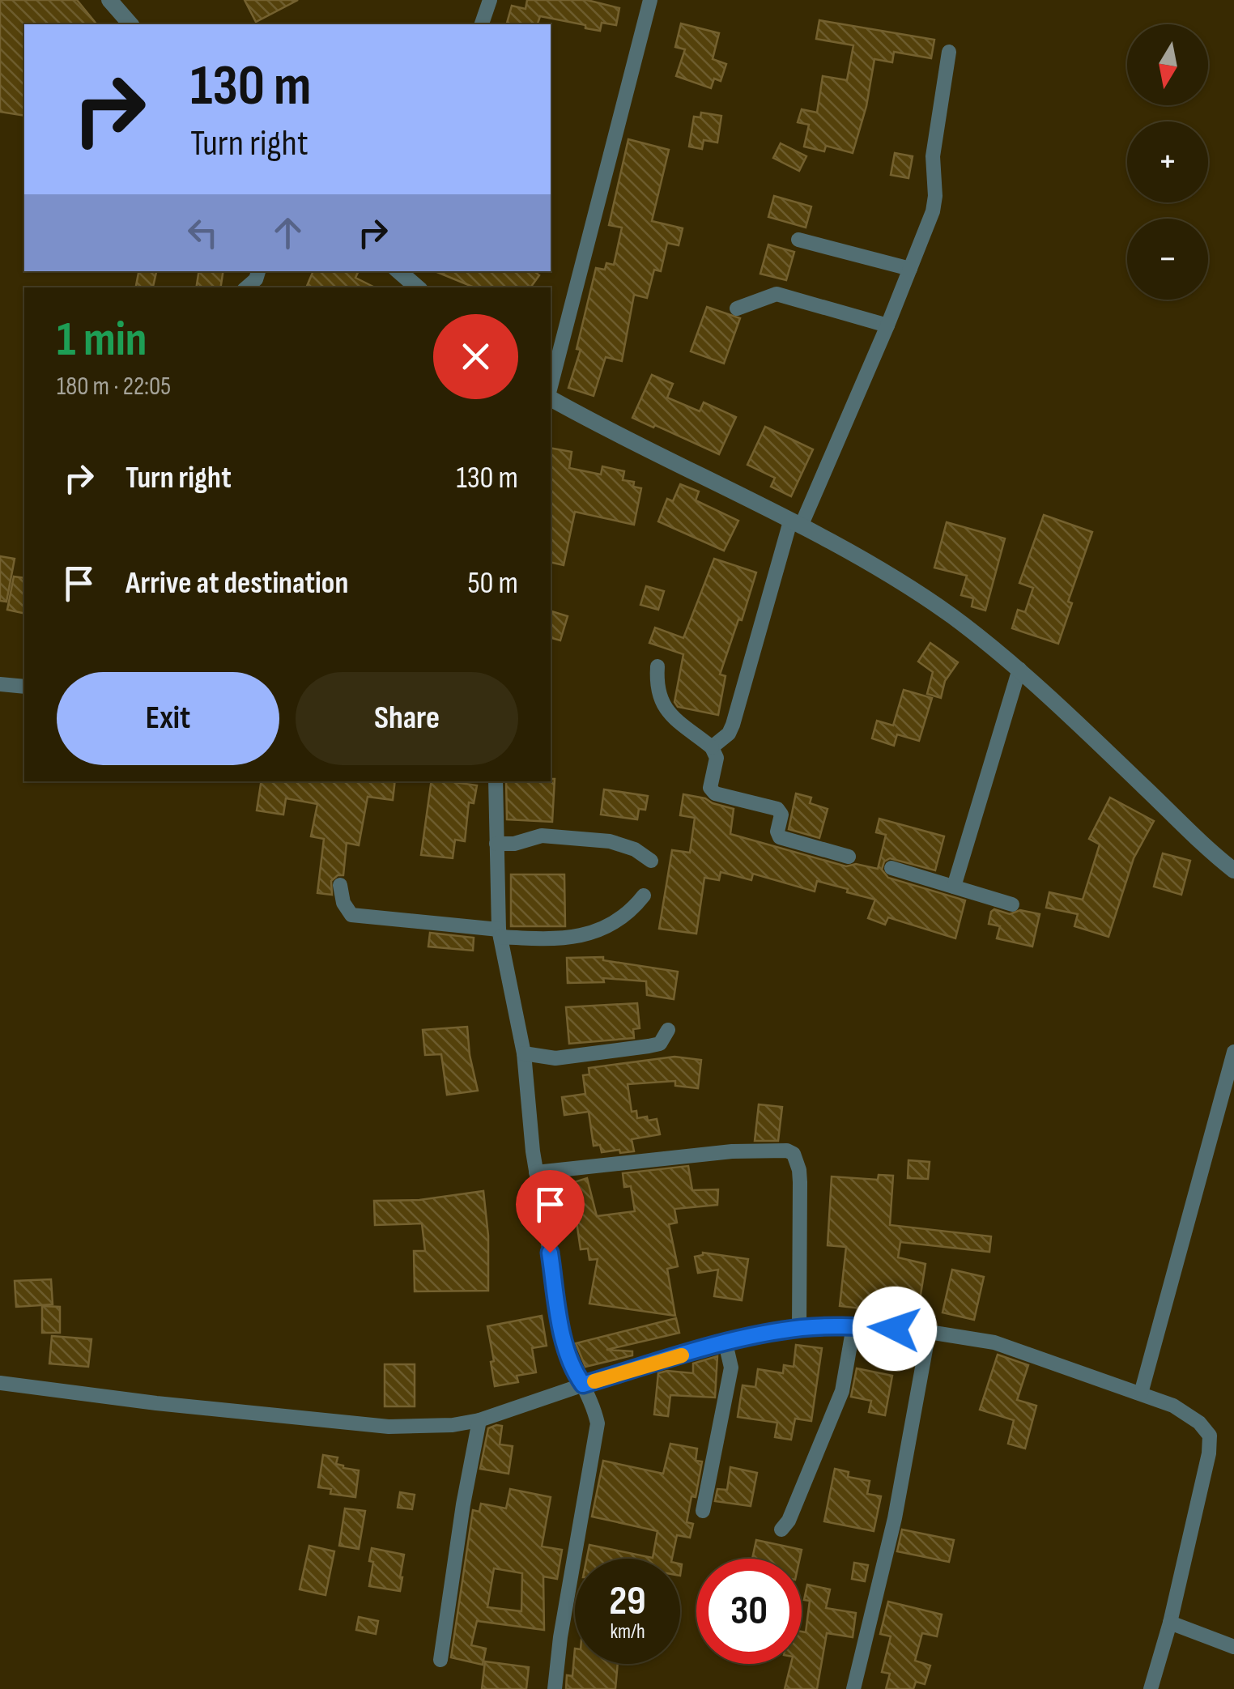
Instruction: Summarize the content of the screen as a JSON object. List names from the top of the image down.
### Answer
{
  "north": "bottom",
  "page": {
    "map_buttons": ["+", "−"],
    "turn": ["130 m", "Turn right"],
    "heading": ["1 min", "180 m · 22:05"],
    "list": [
      {
        "name": "Turn right",
        "value": "130 m"
      },
      {
        "name": "Arrive at destination",
        "value": "50 m"
      }
    ],
    "buttons": ["Exit", "Share"],
    "speed": "29 km/h",
    "limit": "30"
  }
}
